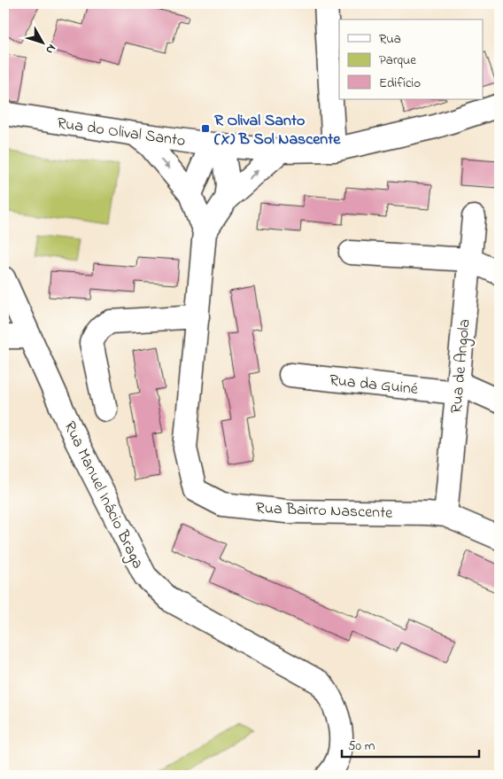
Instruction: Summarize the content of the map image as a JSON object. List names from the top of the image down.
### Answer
{
  "streets": {
    "street": [
      "Rua do Olival Santo",
      "Rua de Angola",
      "Rua da Guiné",
      "Rua Manuel Inácio Braga",
      "Rua Bairro Nascente"
    ]
  },
  "crossings": [
    ["Rua do Olival Santo", "Rua Bairro Nascente"],
    ["Rua de Angola", "Rua da Guiné"],
    ["Rua de Angola", "Rua Bairro Nascente"]
  ],
  "places": {
    "transit": ["R Olival Santo (X) B Sol Nascente"]
  },
  "legend": ["Rua", "Parque", "Edifício"],
  "scale_bar": "50 m",
  "north": "bottom right"
}
